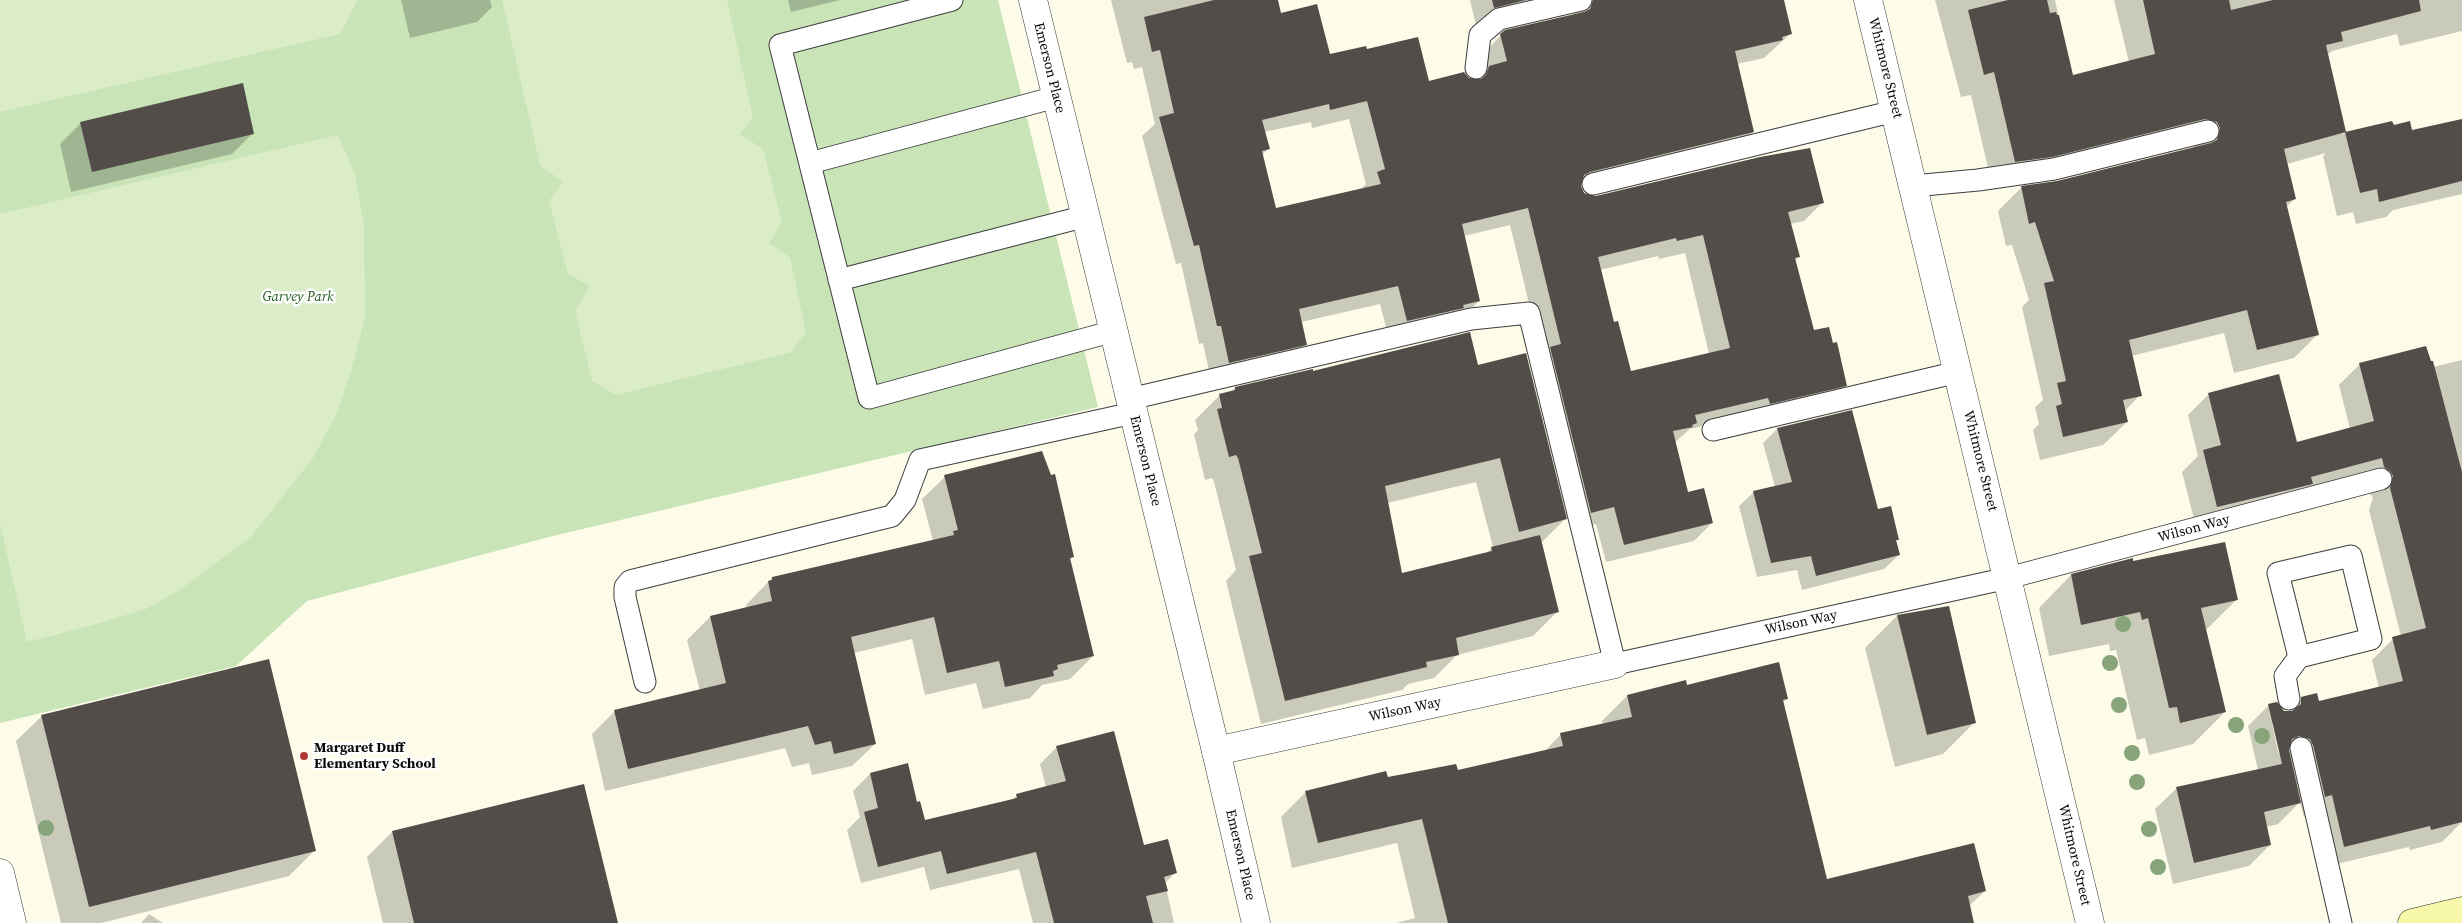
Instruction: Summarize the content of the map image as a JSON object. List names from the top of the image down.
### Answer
{
  "streets": {
    "street": ["Emerson Place", "Whitmore Street", "Wilson Way"]
  },
  "crossings": [
    ["Emerson Place", "Wilson Way"],
    ["Whitmore Street", "Wilson Way"]
  ],
  "parks": ["Garvey Park"],
  "places": ["Margaret Duff Elementary School"]
}
